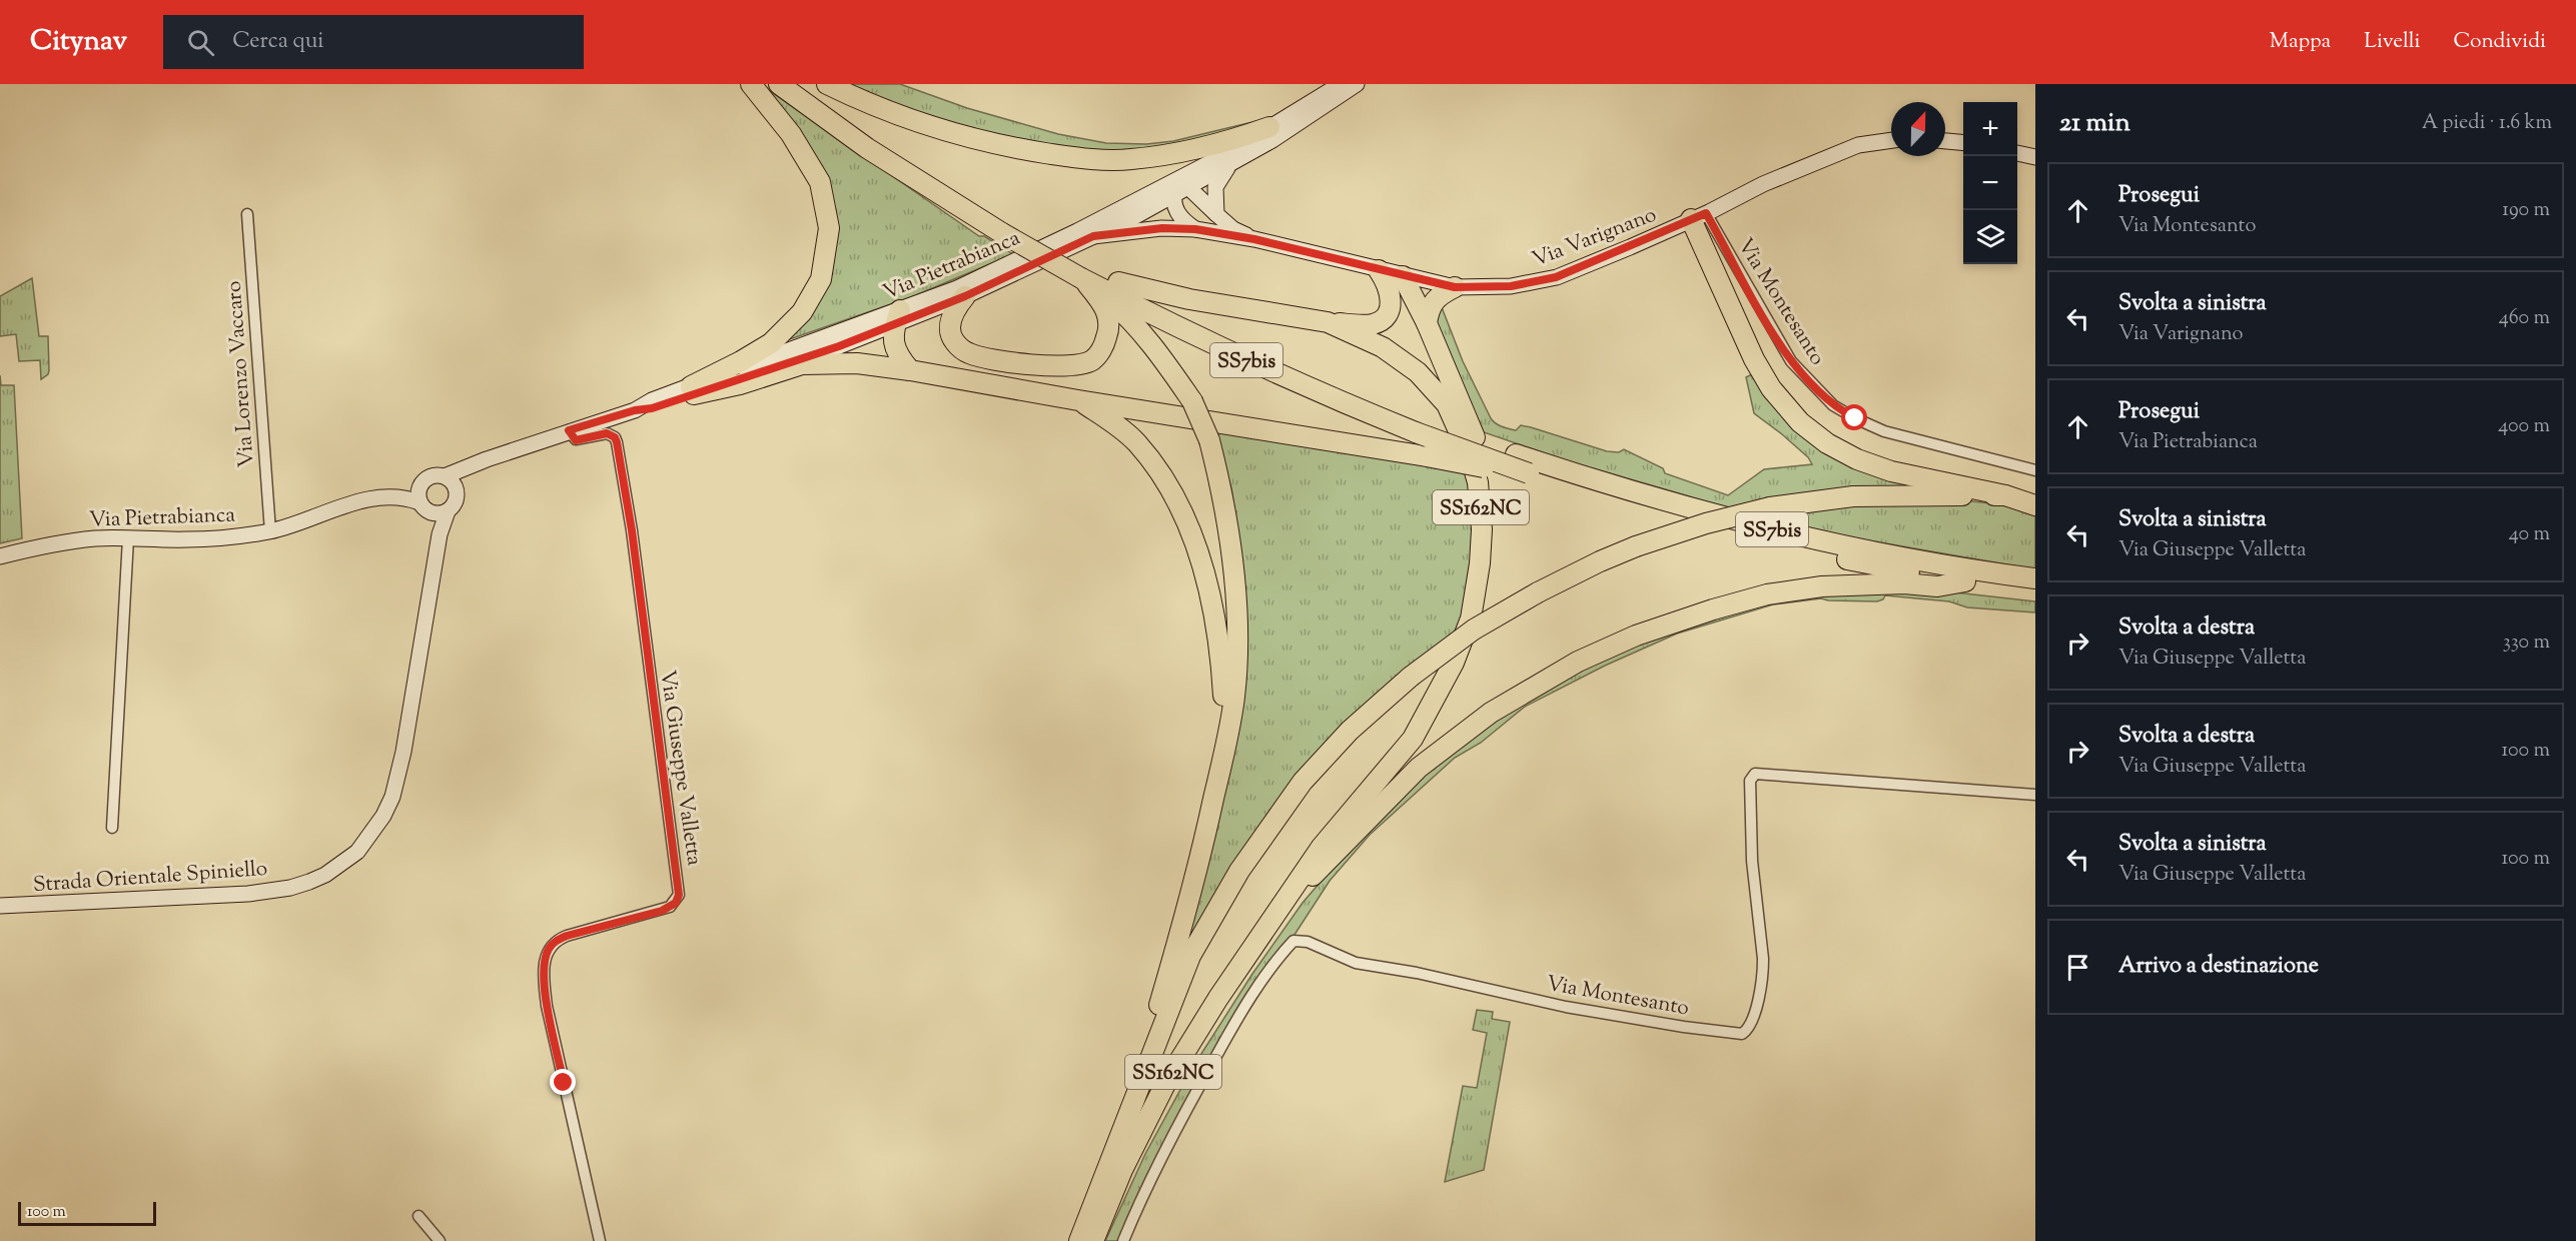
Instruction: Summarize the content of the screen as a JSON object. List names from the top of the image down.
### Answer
{
  "streets": {
    "highway": ["SS7bis", "SS162NC"],
    "main road": ["Via Varignano", "Via Pietrabianca", "Strada Orientale Spiniello"],
    "street": ["Via Montesanto", "Via Lorenzo Vaccaro", "Via Giuseppe Valletta"]
  },
  "crossings": [
    ["Via Varignano", "Via Pietrabianca"],
    ["Via Varignano", "Via Montesanto"],
    ["Via Pietrabianca", "Via Lorenzo Vaccaro"],
    ["Via Pietrabianca", "Via Giuseppe Valletta"],
    ["Via Pietrabianca", "Strada Orientale Spiniello"],
    ["SS7bis", "SS162NC"]
  ],
  "scale_bar": "100 m",
  "north": "top",
  "page": {
    "header": "Citynav",
    "search": "Cerca qui",
    "nav": ["Mappa", "Livelli", "Condividi"],
    "heading": ["21 min", "A piedi · 1.6 km"],
    "map_buttons": ["+", "−"],
    "list": [
      ["Prosegui", "Via Montesanto", "190 m"],
      ["Svolta a sinistra", "Via Varignano", "460 m"],
      ["Prosegui", "Via Pietrabianca", "400 m"],
      ["Svolta a sinistra", "Via Giuseppe Valletta", "40 m"],
      ["Svolta a destra", "Via Giuseppe Valletta", "330 m"],
      ["Svolta a destra", "Via Giuseppe Valletta", "100 m"],
      ["Svolta a sinistra", "Via Giuseppe Valletta", "100 m"],
      "Arrivo a destinazione"
    ],
    "scale": "100 m"
  }
}
